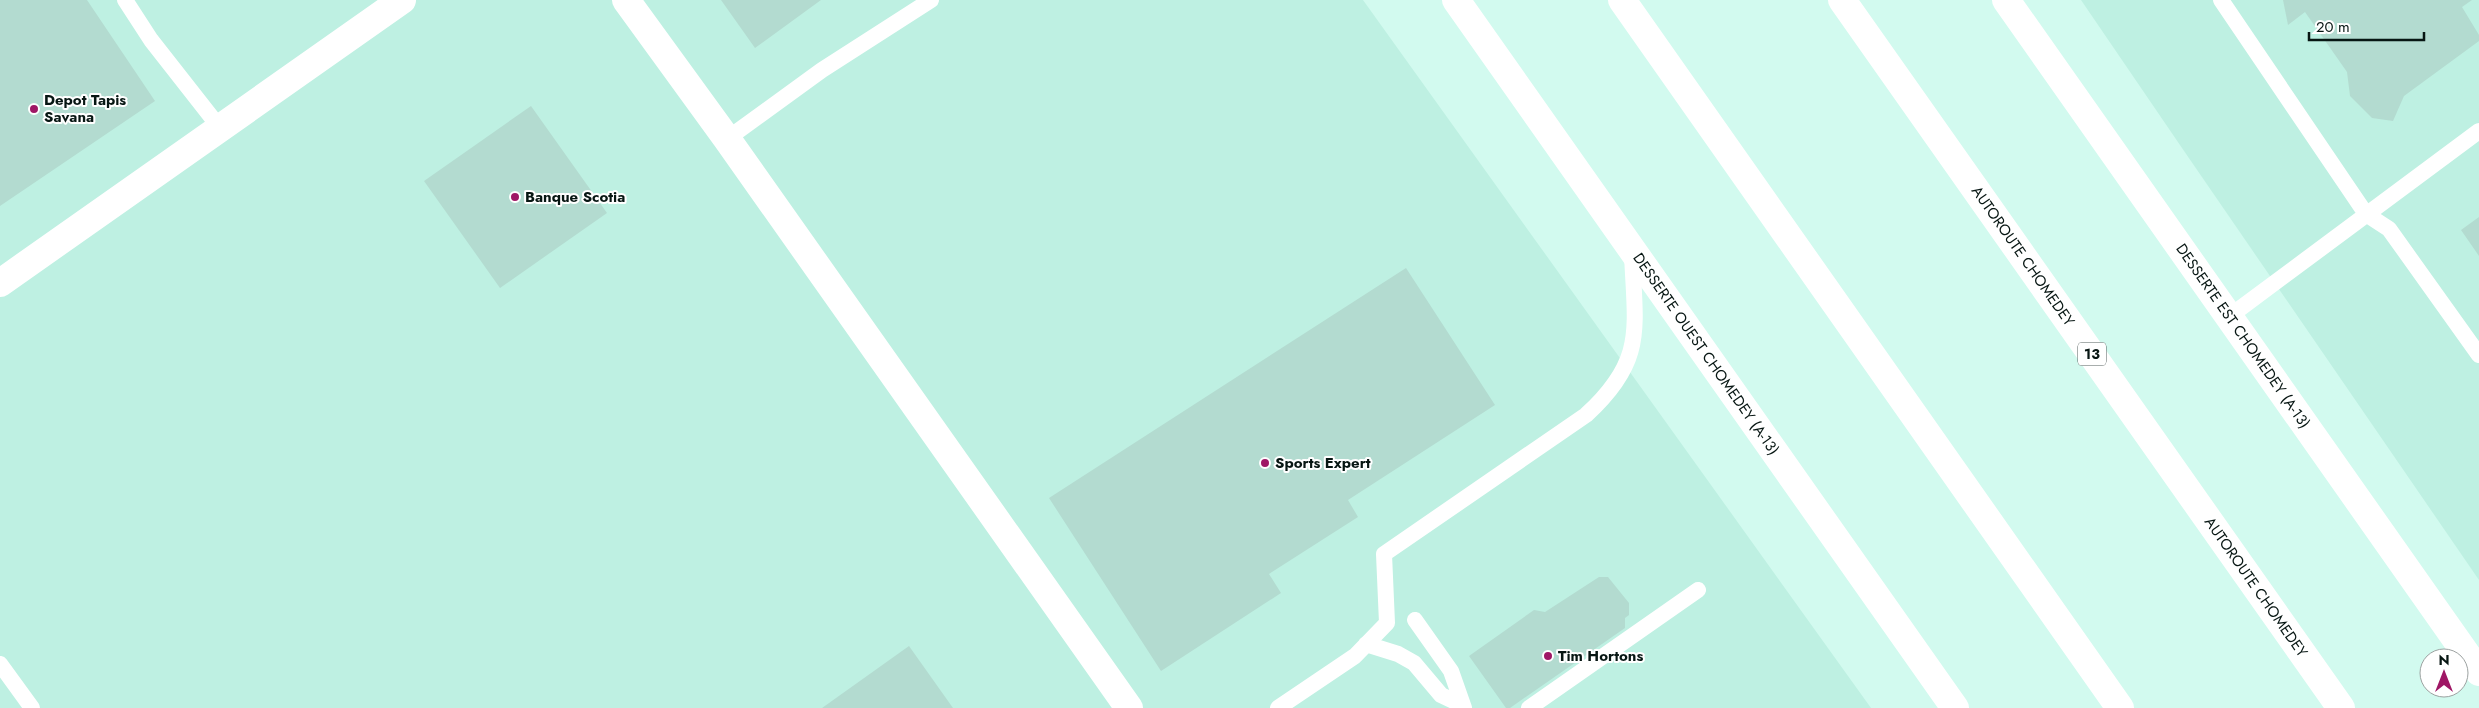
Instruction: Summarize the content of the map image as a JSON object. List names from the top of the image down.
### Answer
{
  "streets": {
    "main road": [
      "AUTOROUTE CHOMEDEY",
      "DESSERTE EST CHOMEDEY (A-13)",
      "DESSERTE OUEST CHOMEDEY (A-13)",
      "13"
    ]
  },
  "places": [
    "Depot Tapis Savana",
    "Banque Scotia",
    "Sports Expert",
    "Tim Hortons"
  ],
  "scale_bar": "20 m",
  "north": "top"
}
